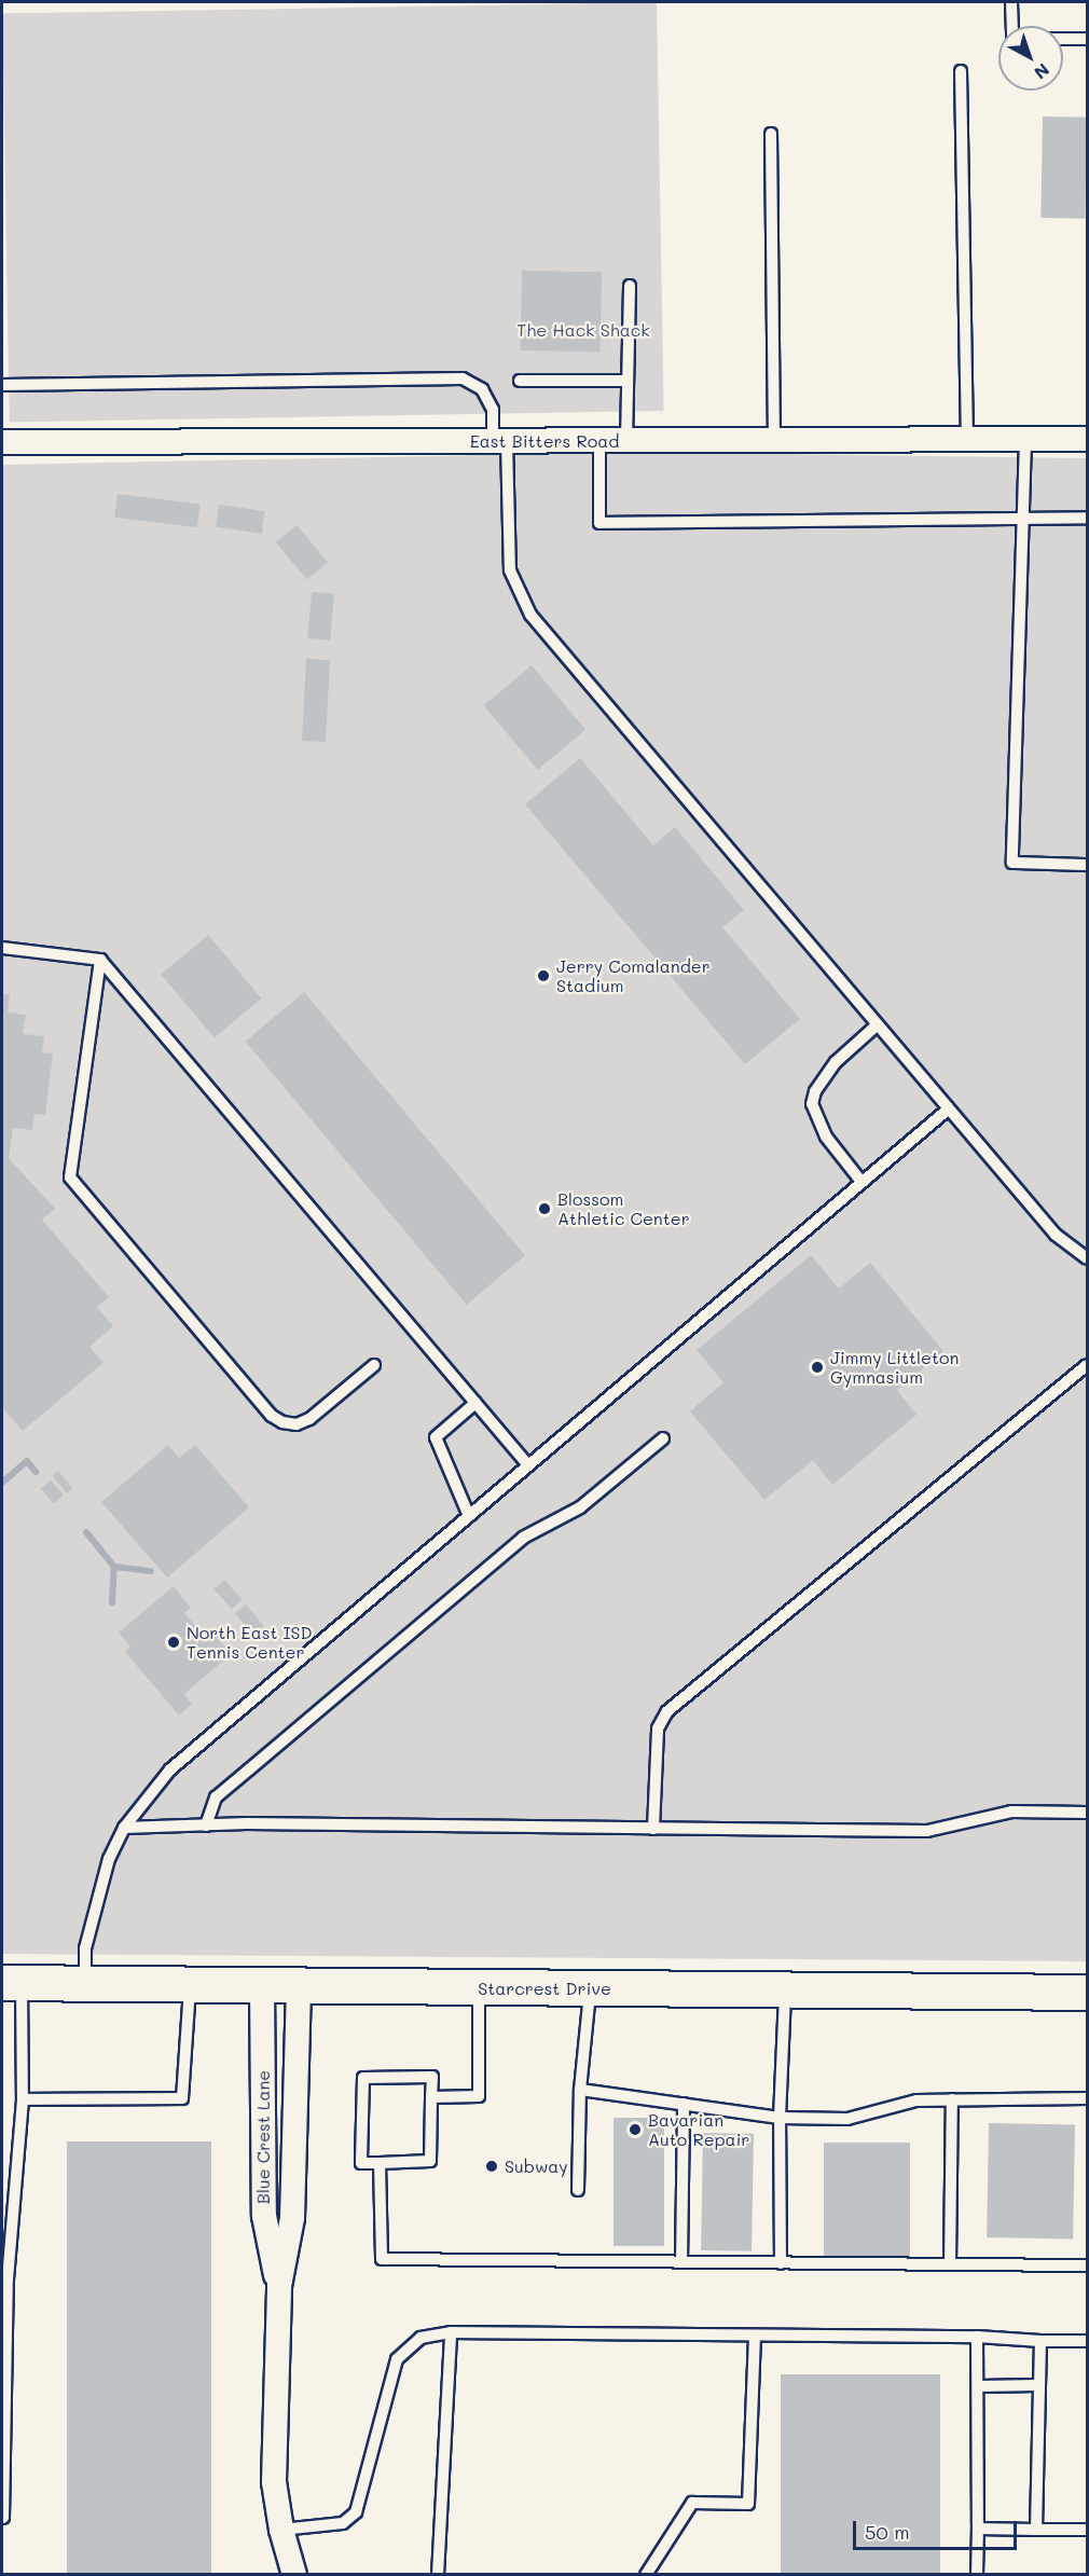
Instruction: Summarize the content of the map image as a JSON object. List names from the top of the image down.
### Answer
{
  "streets": {
    "main road": ["Starcrest Drive"],
    "street": ["East Bitters Road", "Blue Crest Lane"]
  },
  "crossings": [
    ["Starcrest Drive", "Blue Crest Lane"]
  ],
  "parks": ["The Hack Shack"],
  "places": [
    "Jerry Comalander Stadium",
    "Blossom Athletic Center",
    "Jimmy Littleton Gymnasium",
    "North East ISD Tennis Center",
    "Bavarian Auto Repair",
    "Subway"
  ],
  "scale_bar": "50 m",
  "north": "bottom right"
}
